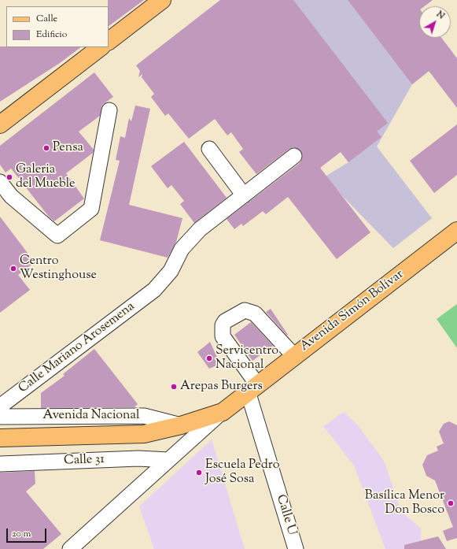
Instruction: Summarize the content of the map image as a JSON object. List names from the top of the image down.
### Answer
{
  "streets": {
    "main road": ["Avenida Simón Bolívar", "Avenida Nacional"],
    "street": ["Calle Mariano Arosemena", "Calle 31", "Calle U"]
  },
  "crossings": [
    ["Avenida Simón Bolívar", "Avenida Nacional"],
    ["Avenida Simón Bolívar", "Calle U"],
    ["Avenida Nacional", "Calle U"]
  ],
  "places": [
    "Pensa",
    "Galeria del Mueble",
    "Centro Westinghouse",
    "Servicentro Nacional",
    "Arepas Burgers",
    "Escuela Pedro José Sosa",
    "Basílica Menor Don Bosco"
  ],
  "legend": ["Calle", "Edificio"],
  "scale_bar": "20 m",
  "north": "top right"
}
